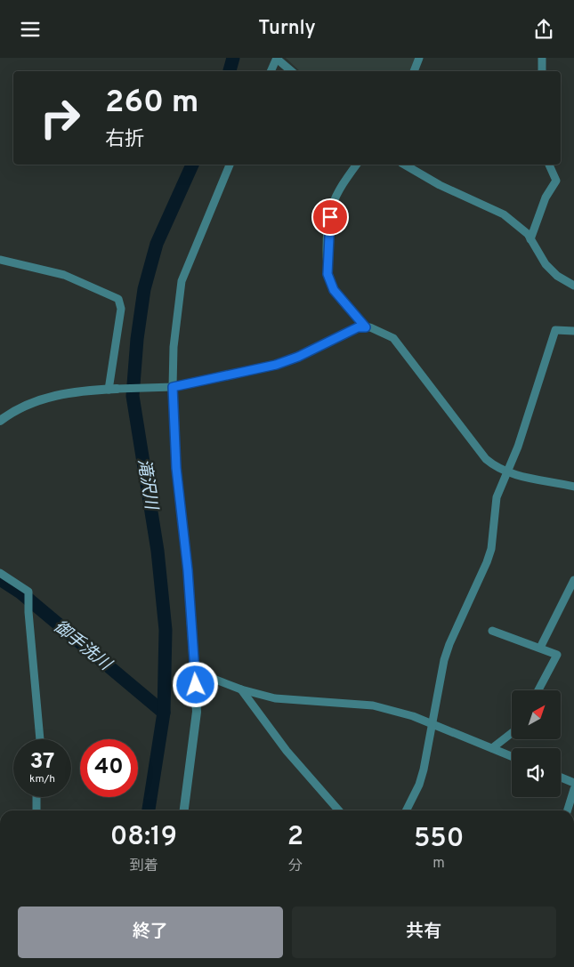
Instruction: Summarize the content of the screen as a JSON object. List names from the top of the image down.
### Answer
{
  "water": ["滝沢川", "御手洗川"],
  "north": "top right",
  "page": {
    "header": "Turnly",
    "turn": ["260 m", "右折"],
    "speed": "37 km/h",
    "limit": "40",
    "eta": [
      "08:19",
      "到着",
      "2",
      "分",
      "550",
      "m"
    ],
    "buttons": ["終了", "共有"]
  }
}
